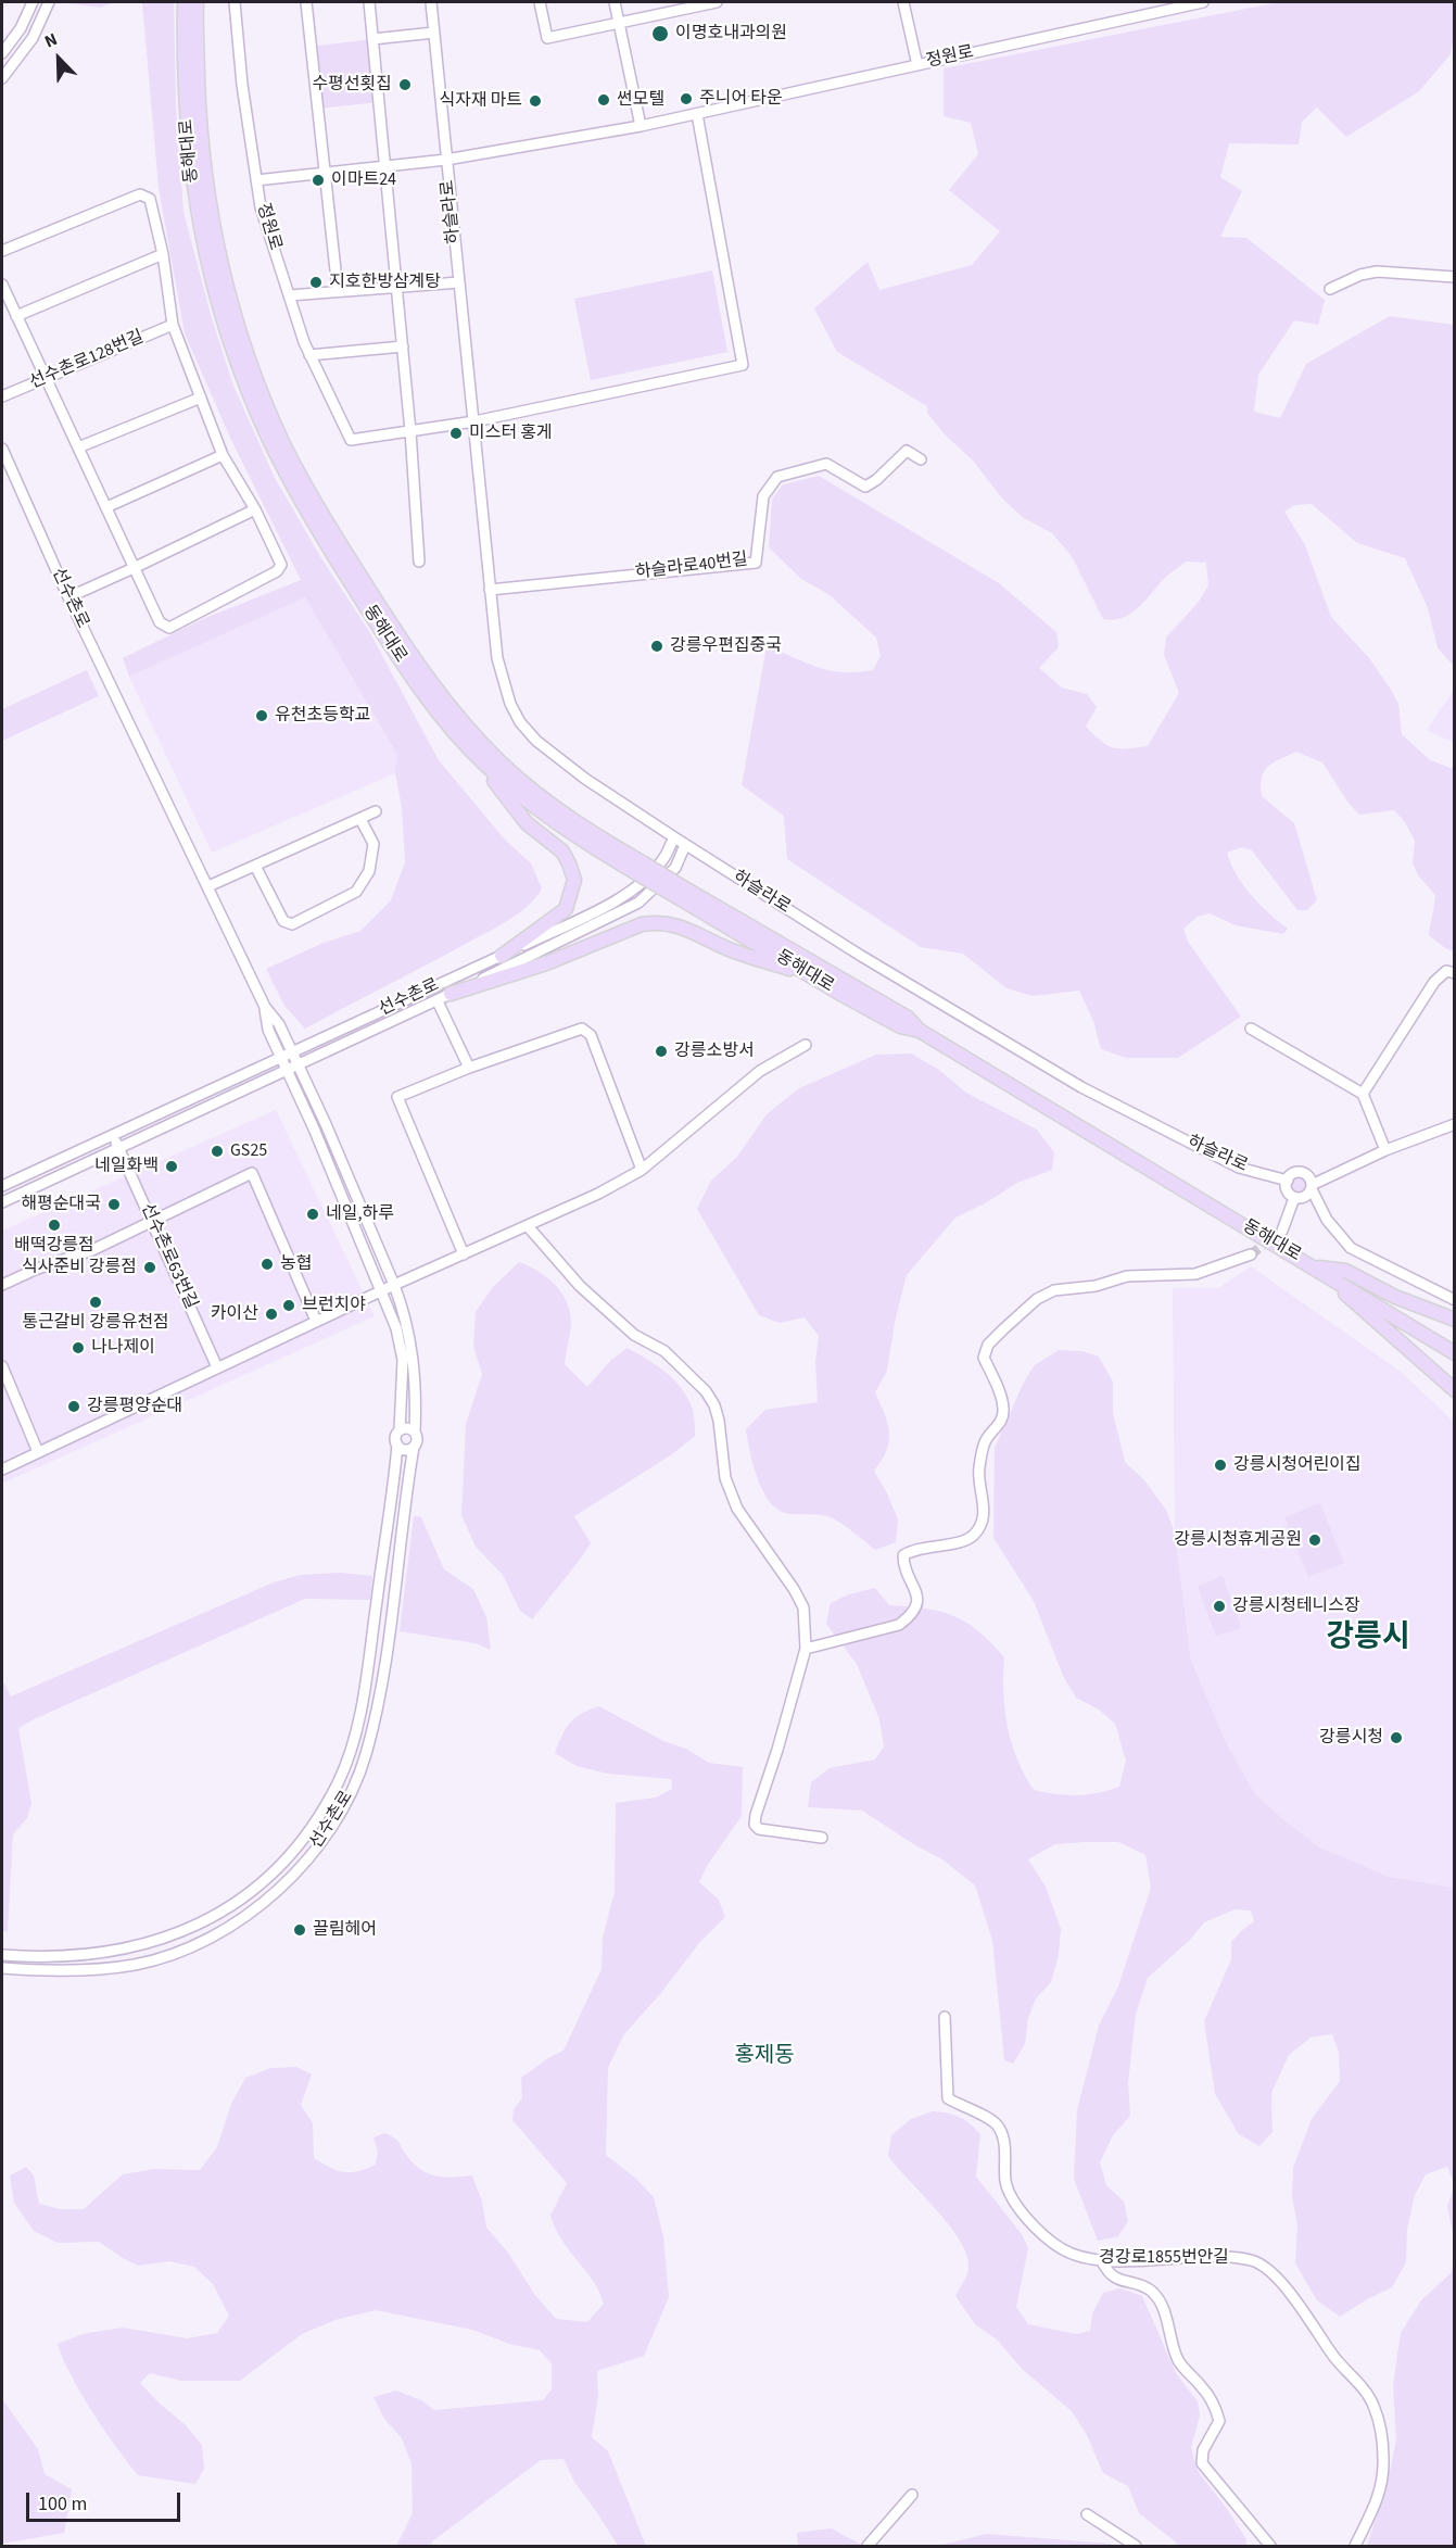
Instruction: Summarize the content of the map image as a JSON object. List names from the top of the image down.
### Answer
{
  "streets": {
    "main road": ["동해대로"],
    "street": [
      "정원로",
      "하슬라로",
      "선수촌로128번길",
      "하슬라로40번길",
      "선수촌로",
      "선수촌로63번길",
      "경강로1855번안길"
    ]
  },
  "crossings": [
    ["정원로", "하슬라로"],
    ["하슬라로", "하슬라로40번길"],
    ["하슬라로", "선수촌로"],
    ["선수촌로", "선수촌로63번길"]
  ],
  "districts": ["강릉시", "홍제동"],
  "places": [
    "이명호내과의원",
    "수평선횟집",
    "주니어 타운",
    "썬모텔",
    "식자재 마트",
    "이마트24",
    "지호한방삼계탕",
    "미스터 홍게",
    "강릉우편집중국",
    "유천초등학교",
    "강릉소방서",
    "GS25",
    "네일화백",
    "해평순대국",
    "네일,하루",
    "배떡강릉점",
    "농협",
    "식사준비 강릉점",
    "통근갈비 강릉유천점",
    "브런치야",
    "카이산",
    "나나제이",
    "강릉평양순대",
    "강릉시청어린이집",
    "강릉시청휴게공원",
    "강릉시청테니스장",
    "강릉시청",
    "끌림헤어"
  ],
  "scale_bar": "100 m",
  "north": "top left"
}
